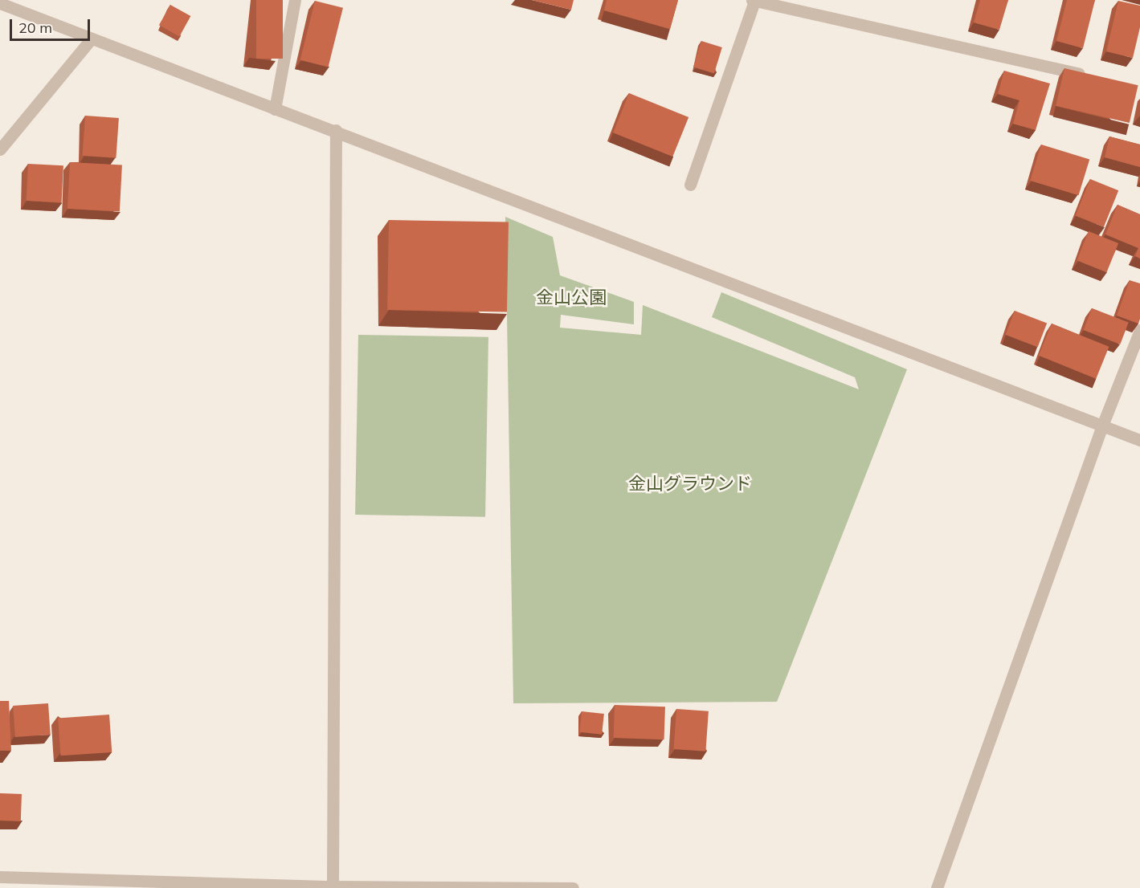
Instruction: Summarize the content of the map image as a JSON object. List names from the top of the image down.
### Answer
{
  "parks": ["金山公園", "金山グラウンド"],
  "scale_bar": "20 m"
}
